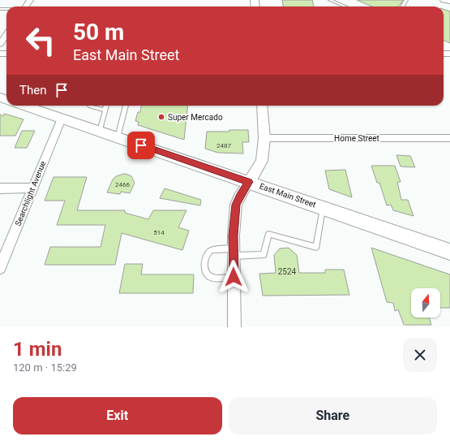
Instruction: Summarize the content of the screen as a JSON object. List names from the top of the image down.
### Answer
{
  "streets": {
    "main road": ["East Main Street"],
    "street": ["Home Street", "Searchlight Avenue"]
  },
  "crossings": [
    ["Searchlight Avenue", "East Main Street"]
  ],
  "places": ["Super Mercado"],
  "house_numbers": [
    "2487",
    "2466",
    "514",
    "2524"
  ],
  "north": "top",
  "page": {
    "turn": ["50 m", "East Main Street"],
    "then": "Then",
    "heading": ["1 min", "120 m · 15:29"],
    "buttons": ["Exit", "Share"]
  }
}
